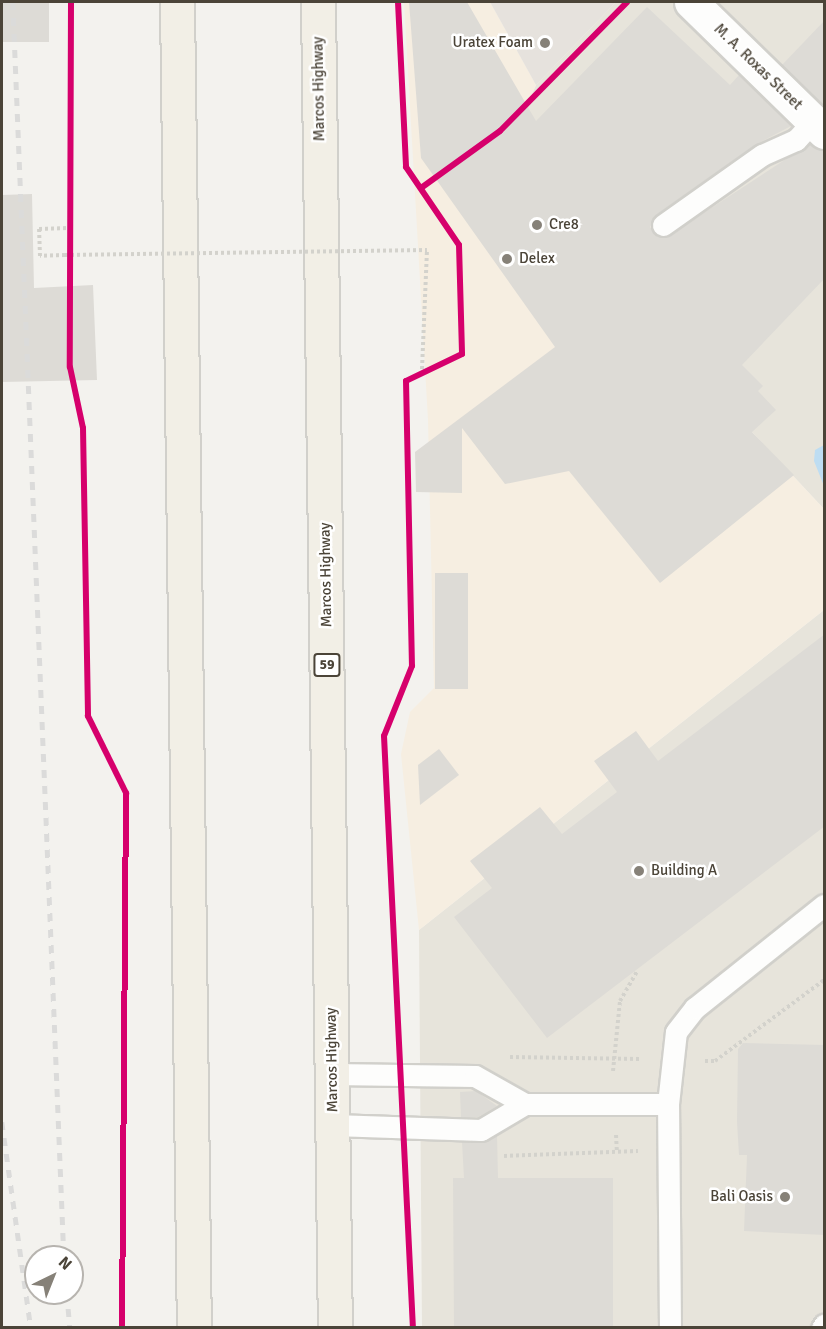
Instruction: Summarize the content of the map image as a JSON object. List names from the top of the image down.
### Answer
{
  "streets": {
    "main road": ["Marcos Highway", "59"],
    "street": ["M. A. Roxas Street"]
  },
  "places": [
    "Uratex Foam",
    "Cre8",
    "Delex",
    "Building A",
    "Bali Oasis"
  ],
  "north": "top right"
}
